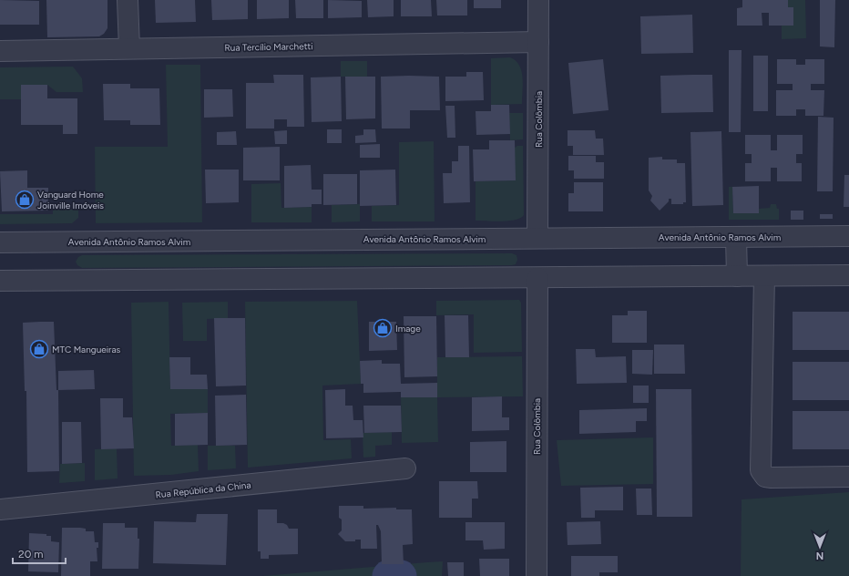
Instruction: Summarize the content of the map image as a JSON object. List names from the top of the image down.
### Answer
{
  "streets": {
    "street": [
      "Rua Tercílio Marchetti",
      "Rua Colômbia",
      "Avenida Antônio Ramos Alvim",
      "Rua República da China"
    ]
  },
  "crossings": [
    ["Rua Tercílio Marchetti", "Rua Colômbia"],
    ["Rua Colômbia", "Avenida Antônio Ramos Alvim"]
  ],
  "places": {
    "shop": ["Vanguard Home Joinville Imóveis", "Image", "MTC Mangueiras"]
  },
  "scale_bar": "20 m",
  "north": "bottom"
}
